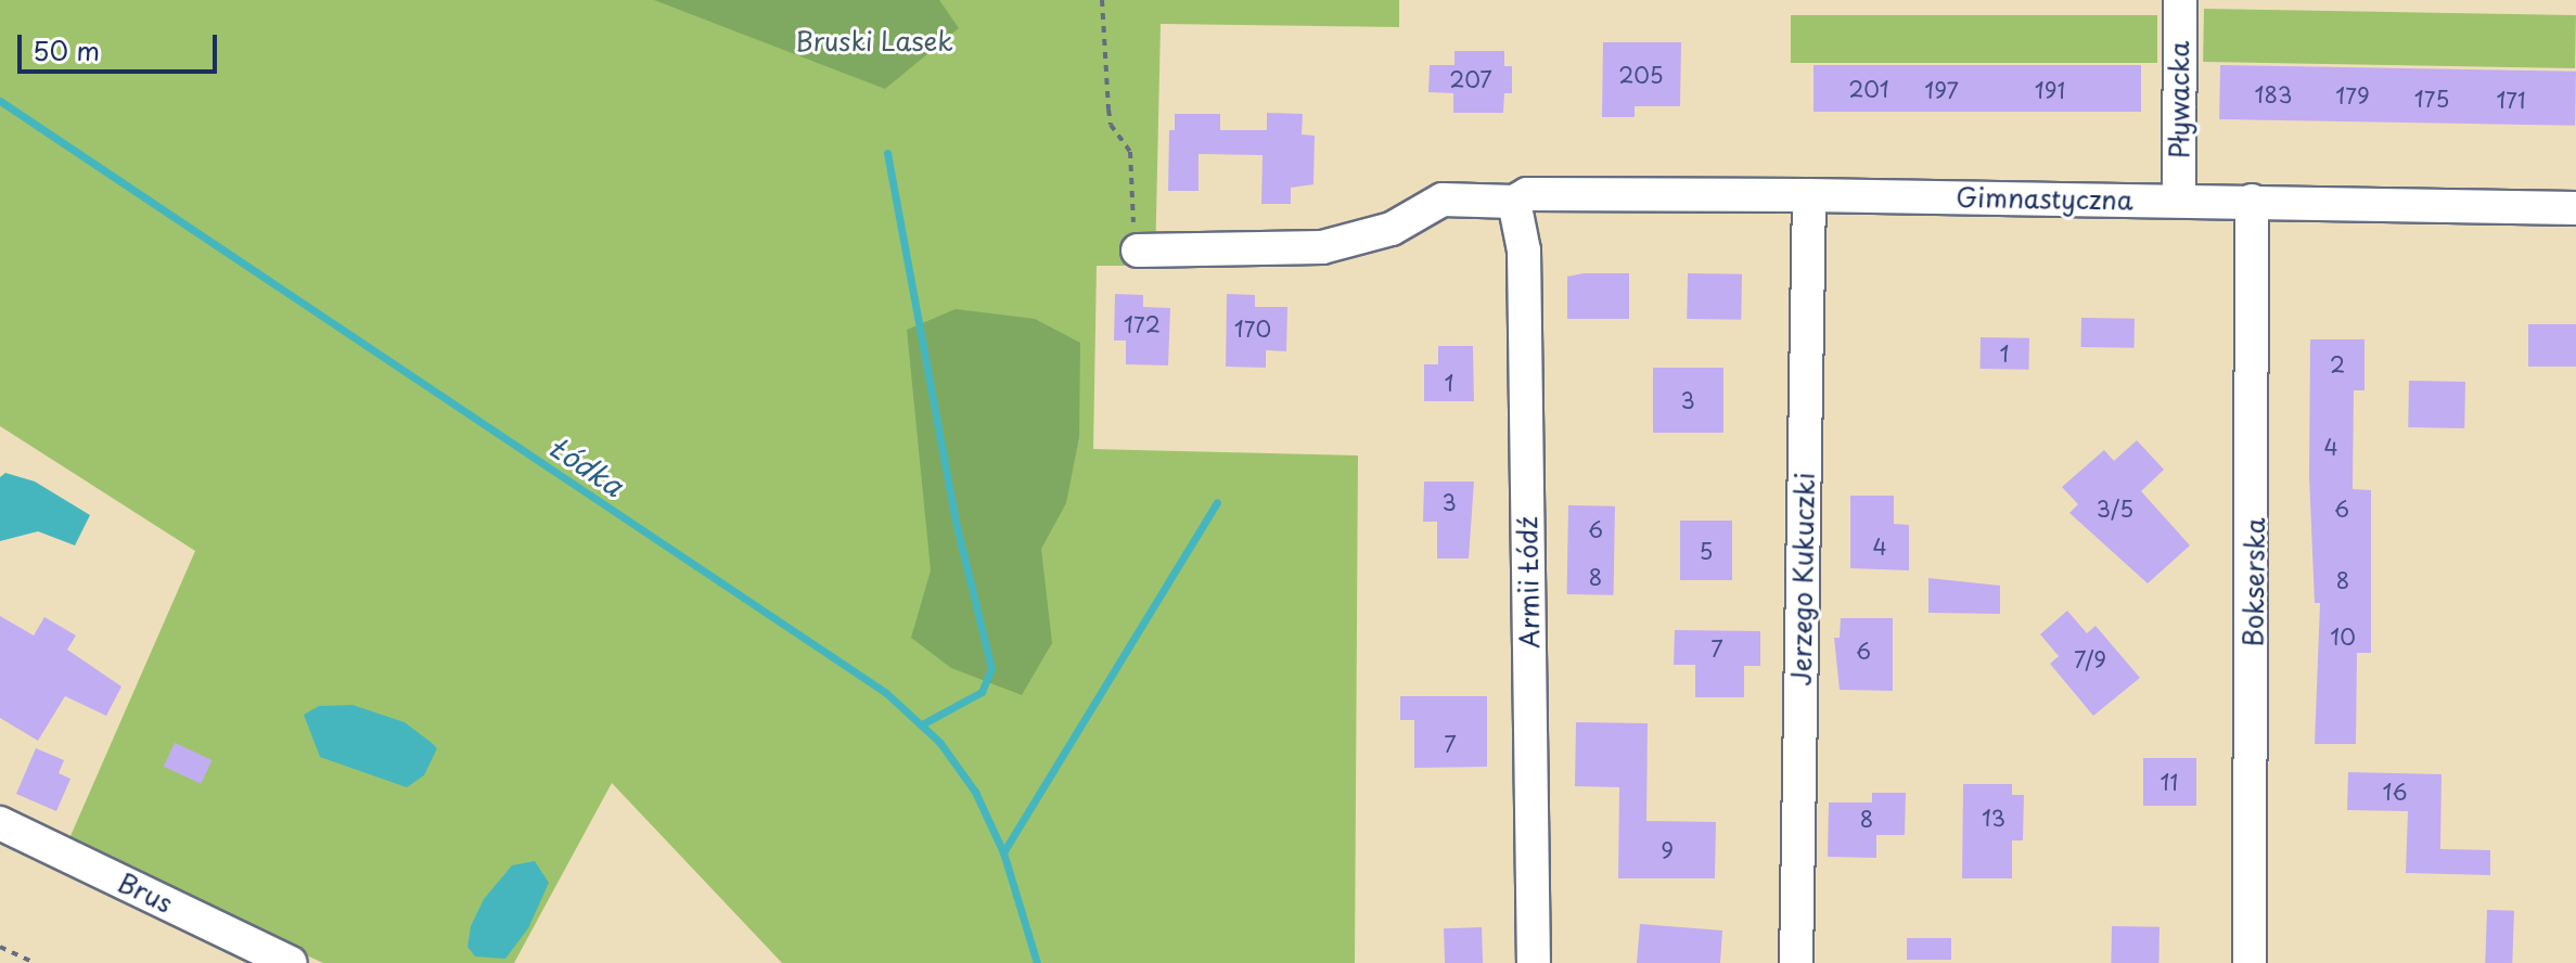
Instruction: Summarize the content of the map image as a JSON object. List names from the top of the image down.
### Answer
{
  "streets": {
    "street": [
      "Pływacka",
      "Gimnastyczna",
      "Jerzego Kukuczki",
      "Armii Łódź",
      "Bokserska",
      "Brus"
    ]
  },
  "crossings": [
    ["Pływacka", "Gimnastyczna"],
    ["Gimnastyczna", "Jerzego Kukuczki"],
    ["Gimnastyczna", "Armii Łódź"],
    ["Gimnastyczna", "Bokserska"]
  ],
  "water": ["Łódka"],
  "parks": ["Bruski Lasek"],
  "house_numbers": [
    "205",
    "207",
    "201",
    "197",
    "191",
    "183",
    "179",
    "175",
    "171",
    "172",
    "170",
    "1",
    "2",
    "1",
    "3",
    "4",
    "3",
    "3/5",
    "6",
    "6",
    "4",
    "5",
    "8",
    "8",
    "10",
    "7",
    "6",
    "7/9",
    "7",
    "11",
    "16",
    "13",
    "8",
    "9"
  ],
  "scale_bar": "50 m"
}
